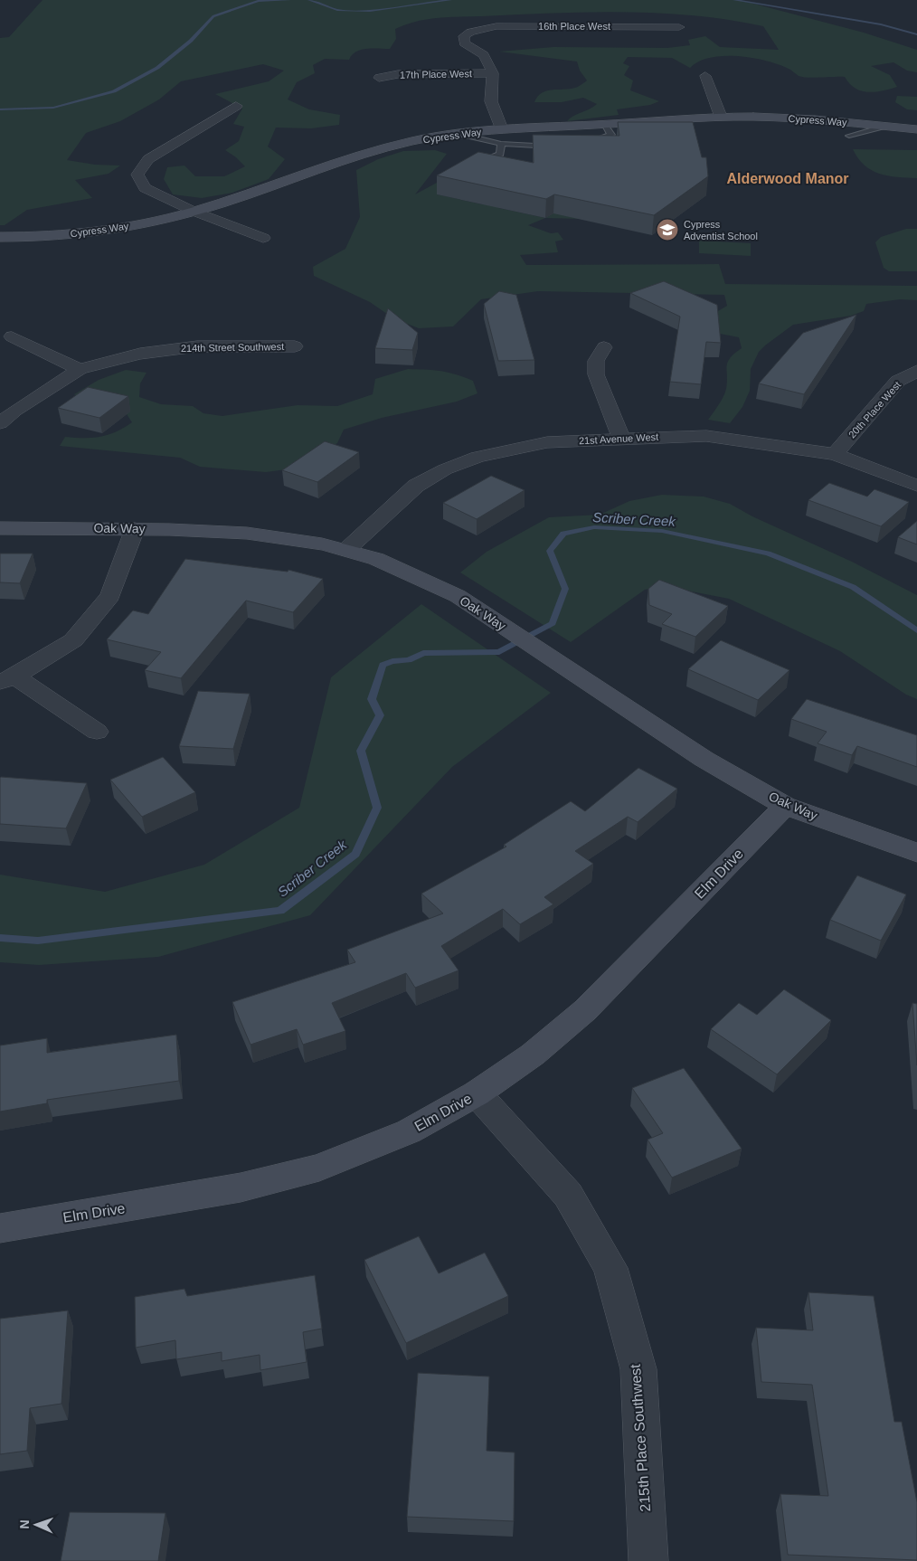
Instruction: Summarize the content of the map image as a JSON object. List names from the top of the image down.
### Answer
{
  "streets": {
    "street": [
      "16th Place West",
      "17th Place West",
      "Cypress Way",
      "214th Street Southwest",
      "20th Place West",
      "21st Avenue West",
      "Oak Way",
      "Elm Drive",
      "215th Place Southwest"
    ]
  },
  "crossings": [
    ["16th Place West", "17th Place West"],
    ["20th Place West", "21st Avenue West"],
    ["21st Avenue West", "Oak Way"],
    ["Oak Way", "Elm Drive"],
    ["Elm Drive", "215th Place Southwest"]
  ],
  "districts": ["Alderwood Manor"],
  "water": ["Scriber Creek"],
  "places": {
    "school or university": ["Cypress Adventist School"]
  },
  "north": "left"
}
